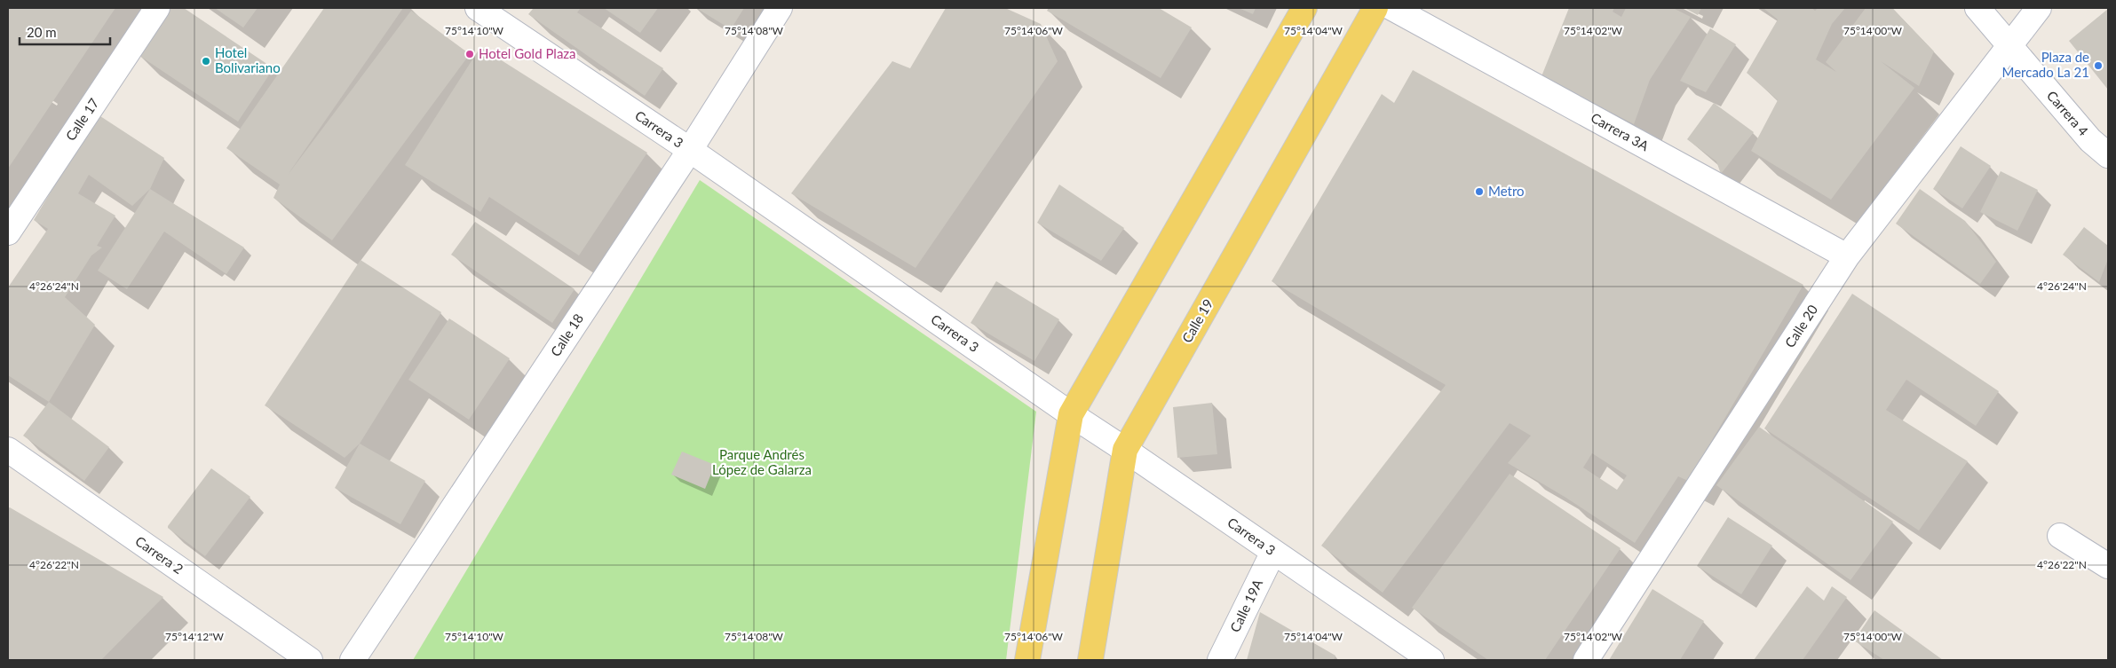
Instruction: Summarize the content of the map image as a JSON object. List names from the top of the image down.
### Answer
{
  "streets": {
    "main road": ["Calle 19"],
    "street": [
      "Carrera 4",
      "Calle 17",
      "Carrera 3",
      "Carrera 3A",
      "Calle 20",
      "Calle 18",
      "Carrera 2",
      "Calle 19A"
    ]
  },
  "crossings": [
    ["Carrera 4", "Calle 20"],
    ["Carrera 3", "Calle 19"],
    ["Carrera 3", "Calle 18"],
    ["Carrera 3", "Calle 19A"],
    ["Carrera 3A", "Calle 20"]
  ],
  "parks": ["Parque Andrés López de Galarza"],
  "places": [
    "Hotel Gold Plaza",
    "Hotel Bolivariano",
    "Plaza de Mercado La 21",
    "Metro"
  ],
  "scale_bar": "20 m",
  "coordinates": [
    "75°14'10\"W",
    "75°14'08\"W",
    "75°14'06\"W",
    "75°14'04\"W",
    "75°14'02\"W",
    "75°14'00\"W",
    "4°26'24\"N",
    "4°26'22\"N",
    "75°14'12\"W"
  ]
}
